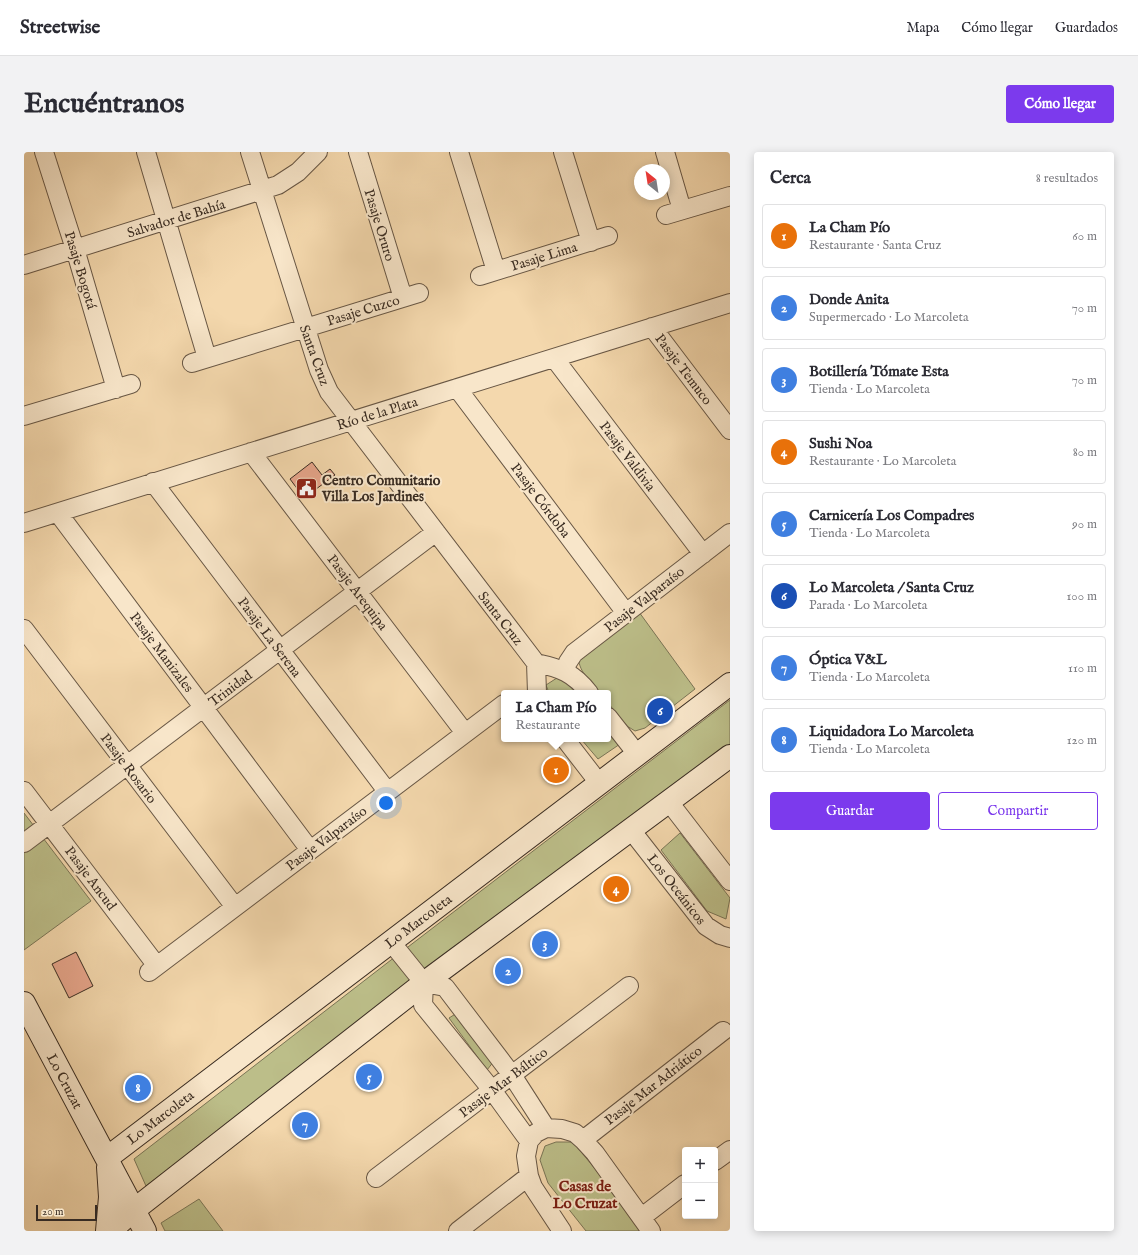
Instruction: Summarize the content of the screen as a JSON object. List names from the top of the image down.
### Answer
{
  "streets": {
    "main road": ["Lo Marcoleta", "Lo Cruzat"],
    "street": [
      "Salvador de Bahía",
      "Pasaje Oruro",
      "Pasaje Lima",
      "Pasaje Bogotá",
      "Pasaje Cuzco",
      "Santa Cruz",
      "Pasaje Temuco",
      "Río de la Plata",
      "Pasaje Valdivia",
      "Pasaje Córdoba",
      "Pasaje Arequipa",
      "Pasaje Valparaíso",
      "Pasaje La Serena",
      "Pasaje Manizales",
      "Trinidad",
      "Pasaje Rosario",
      "Pasaje Ancud",
      "Los Oceánicos",
      "Pasaje Mar Báltico",
      "Pasaje Mar Adriático"
    ]
  },
  "crossings": [
    ["Salvador de Bahía", "Pasaje Bogotá"],
    ["Salvador de Bahía", "Pasaje Cuzco"],
    ["Salvador de Bahía", "Santa Cruz"],
    ["Pasaje Oruro", "Pasaje Cuzco"],
    ["Pasaje Cuzco", "Santa Cruz"],
    ["Santa Cruz", "Río de la Plata"],
    ["Santa Cruz", "Trinidad"],
    ["Pasaje Temuco", "Río de la Plata"],
    ["Río de la Plata", "Pasaje Valdivia"],
    ["Río de la Plata", "Pasaje Córdoba"],
    ["Río de la Plata", "Pasaje Arequipa"],
    ["Río de la Plata", "Pasaje La Serena"],
    ["Río de la Plata", "Pasaje Manizales"],
    ["Pasaje Valdivia", "Pasaje Valparaíso"],
    ["Pasaje Córdoba", "Pasaje Valparaíso"],
    ["Pasaje Arequipa", "Pasaje Valparaíso"],
    ["Pasaje Arequipa", "Trinidad"],
    ["Pasaje Valparaíso", "Pasaje La Serena"],
    ["Pasaje Valparaíso", "Pasaje Manizales"],
    ["Pasaje Valparaíso", "Pasaje Rosario"],
    ["Pasaje Valparaíso", "Pasaje Ancud"],
    ["Pasaje La Serena", "Trinidad"],
    ["Pasaje Manizales", "Trinidad"],
    ["Trinidad", "Pasaje Rosario"],
    ["Trinidad", "Pasaje Ancud"],
    ["Lo Marcoleta", "Lo Cruzat"]
  ],
  "districts": ["Casas de Lo Cruzat"],
  "places": {
    "public building": ["Centro Comunitario Villa Los Jardines"]
  },
  "scale_bar": "20 m",
  "north": "top left",
  "page": {
    "header": "Streetwise",
    "nav": ["Mapa", "Cómo llegar", "Guardados"],
    "buttons": [
      "Cómo llegar",
      ["Guardar", "Compartir"]
    ],
    "title": "Encuéntranos",
    "heading": ["Cerca", "8 resultados"],
    "list": [
      {
        "mark": "1",
        "name": "La Cham Pío",
        "note": "Restaurante · Santa Cruz",
        "value": "60 m"
      },
      {
        "mark": "2",
        "name": "Donde Anita",
        "note": "Supermercado · Lo Marcoleta",
        "value": "70 m"
      },
      {
        "mark": "3",
        "name": "Botillería Tómate Esta",
        "note": "Tienda · Lo Marcoleta",
        "value": "70 m"
      },
      {
        "mark": "4",
        "name": "Sushi Noa",
        "note": "Restaurante · Lo Marcoleta",
        "value": "80 m"
      },
      {
        "mark": "5",
        "name": "Carnicería Los Compadres",
        "note": "Tienda · Lo Marcoleta",
        "value": "90 m"
      },
      {
        "mark": "6",
        "name": "Lo Marcoleta / Santa Cruz",
        "note": "Parada · Lo Marcoleta",
        "value": "100 m"
      },
      {
        "mark": "7",
        "name": "Óptica V&L",
        "note": "Tienda · Lo Marcoleta",
        "value": "110 m"
      },
      {
        "mark": "8",
        "name": "Liquidadora Lo Marcoleta",
        "note": "Tienda · Lo Marcoleta",
        "value": "120 m"
      }
    ],
    "popup": ["La Cham Pío", "Restaurante"],
    "pins": [
      "6",
      "1",
      "4",
      "3",
      "2",
      "5",
      "8",
      "7"
    ],
    "map_buttons": ["+", "−"],
    "scale": "20 m"
  }
}
